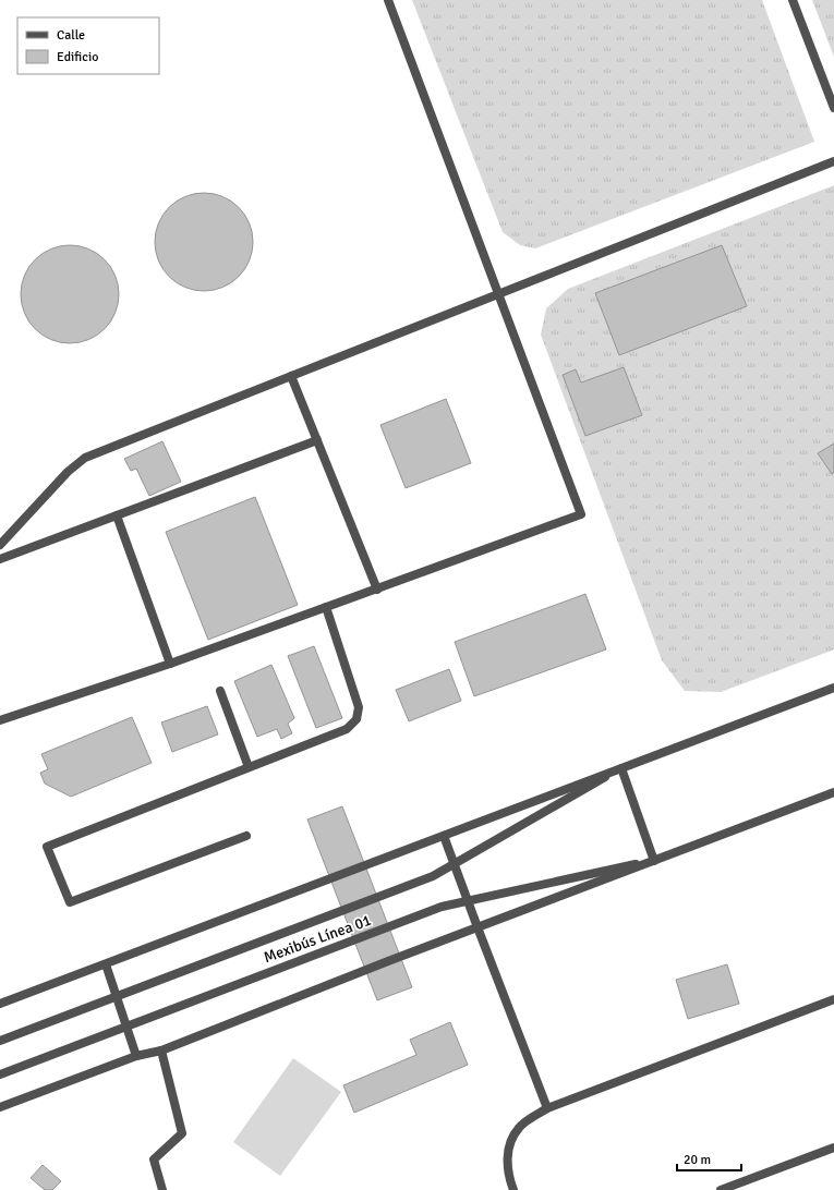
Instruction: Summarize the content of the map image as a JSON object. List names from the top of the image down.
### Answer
{
  "streets": {
    "street": ["Mexibús Línea 01"]
  },
  "legend": ["Calle", "Edificio"],
  "scale_bar": "20 m"
}
